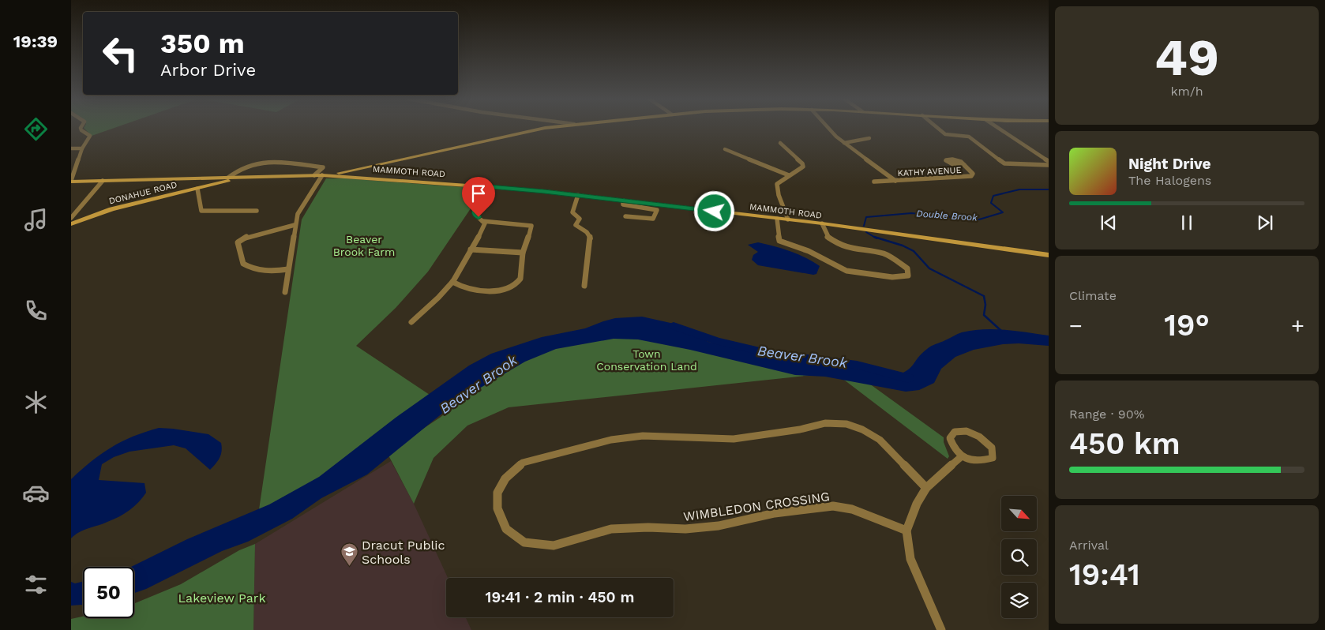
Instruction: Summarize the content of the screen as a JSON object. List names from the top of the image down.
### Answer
{
  "streets": {
    "main road": ["MAMMOTH ROAD", "DONAHUE ROAD"],
    "street": ["KATHY AVENUE", "WIMBLEDON CROSSING"]
  },
  "crossings": [
    ["MAMMOTH ROAD", "DONAHUE ROAD"]
  ],
  "water": ["Double Brook", "Beaver Brook"],
  "parks": ["Beaver Brook Farm", "Town Conservation Land", "Lakeview Park"],
  "places": {
    "school or university": ["Dracut Public Schools"]
  },
  "north": "bottom right",
  "page": {
    "tabs": "19:39",
    "tile": [
      ["49", "km/h"],
      "Climate",
      ["Range · 90%", "450 km"],
      ["Arrival", "19:41"]
    ],
    "turn": ["350 m", "Arbor Drive"],
    "song": ["Night Drive", "The Halogens"],
    "heat": ["−", "19°", "+"],
    "limit": "50",
    "trip": "19:41 · 2 min · 450 m"
  }
}
